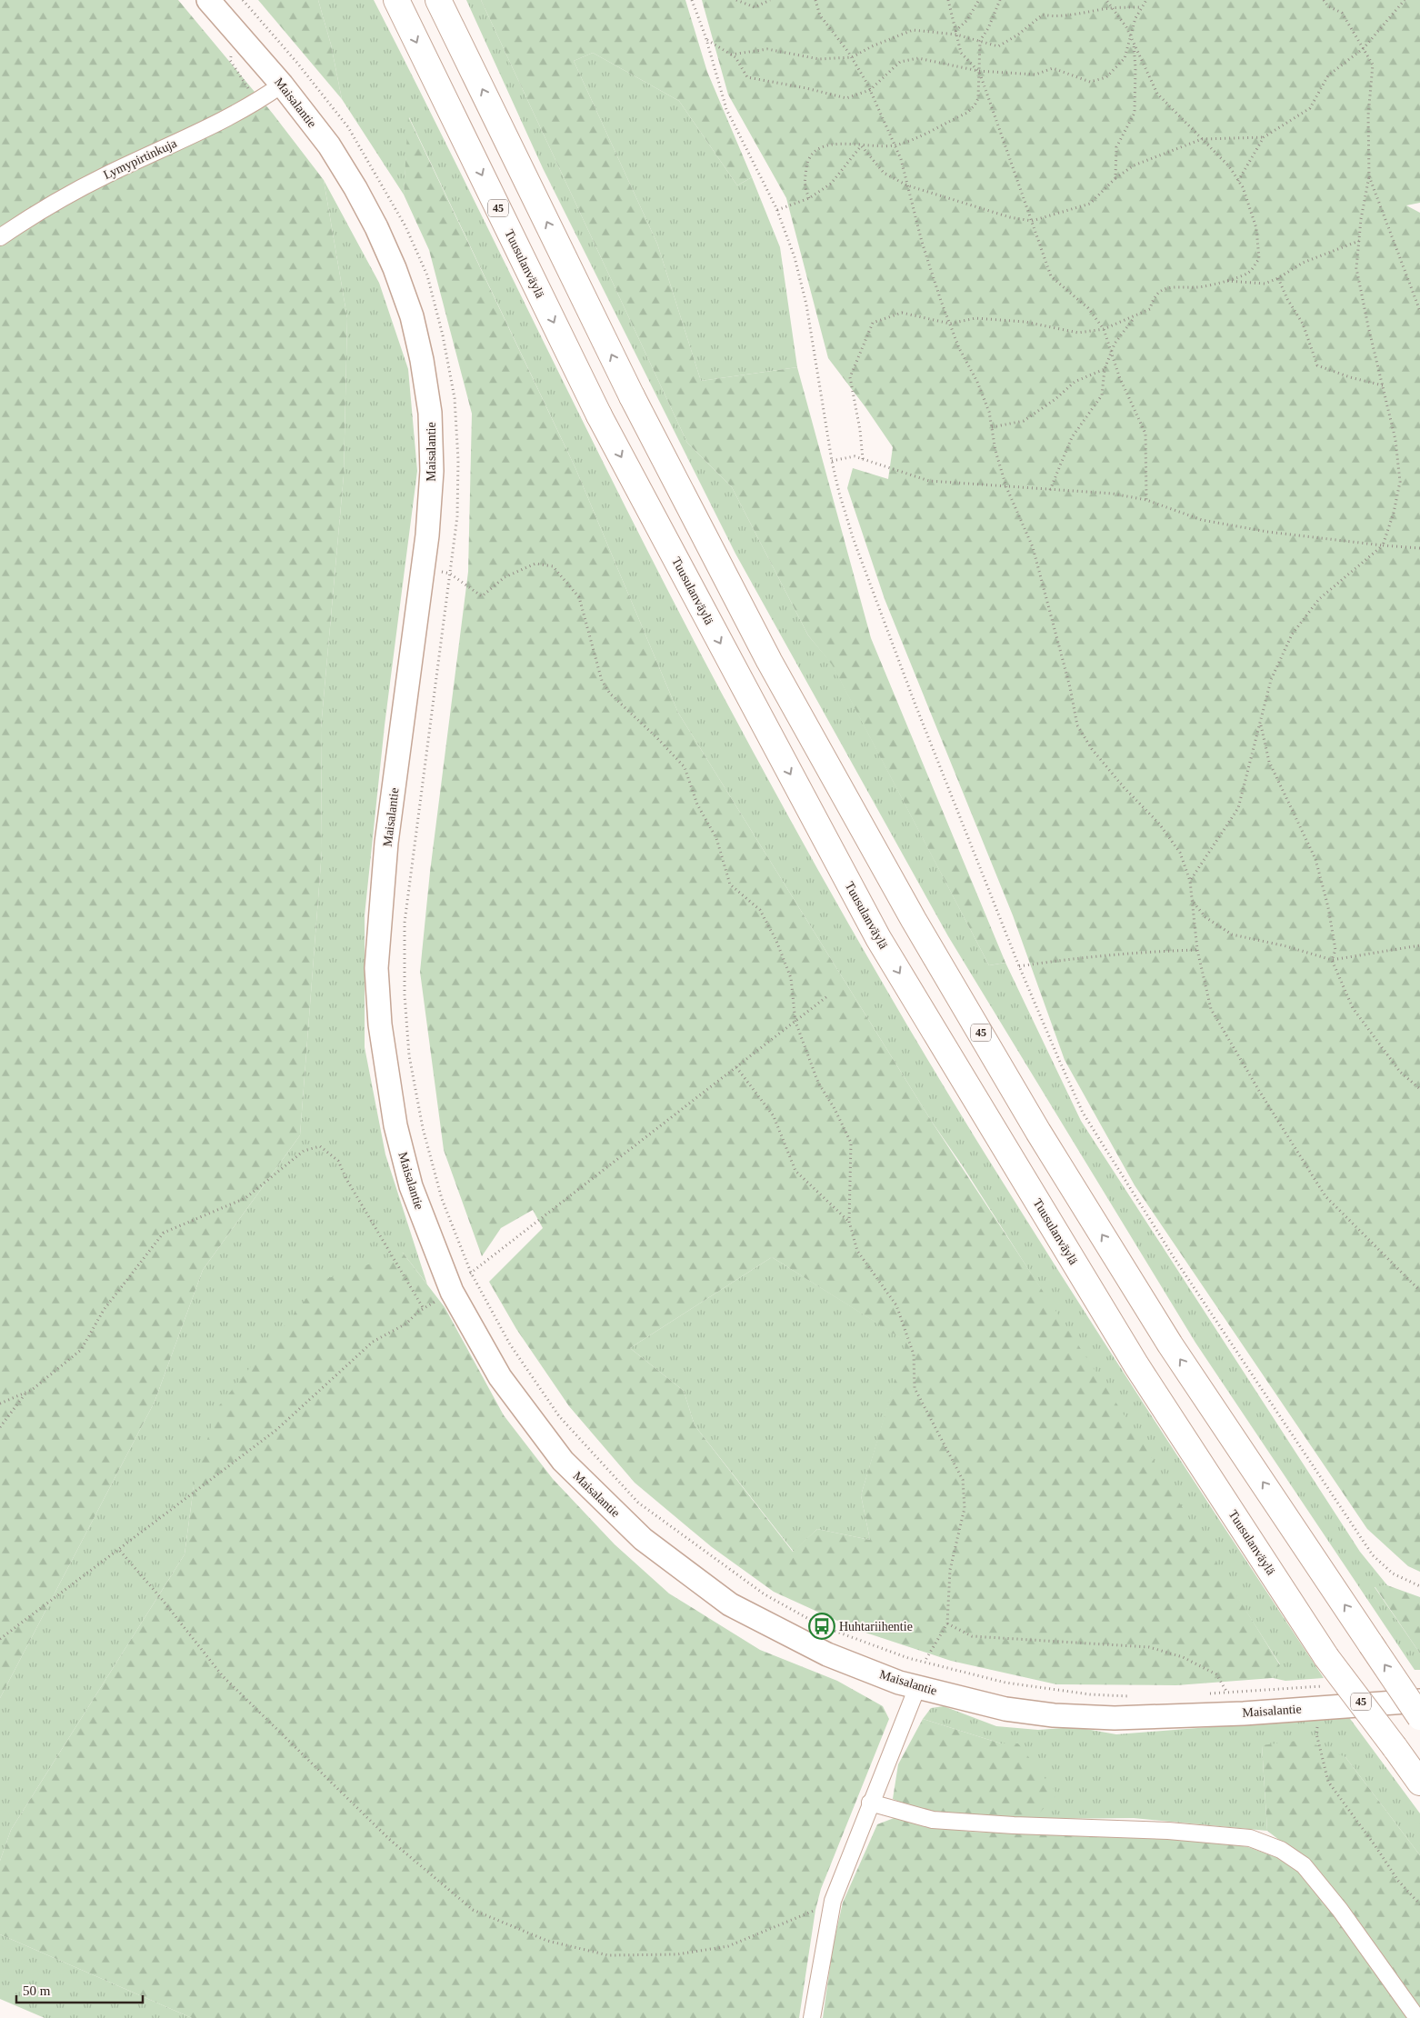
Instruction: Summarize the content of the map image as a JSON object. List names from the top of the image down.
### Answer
{
  "streets": {
    "highway": ["45", "Tuusulanväylä"],
    "main road": ["Maisalantie"],
    "street": ["Lymypirtinkuja"]
  },
  "crossings": [
    ["Maisalantie", "Lymypirtinkuja"]
  ],
  "places": {
    "bus stop": ["Huhtariihentie"]
  },
  "scale_bar": "50 m"
}
